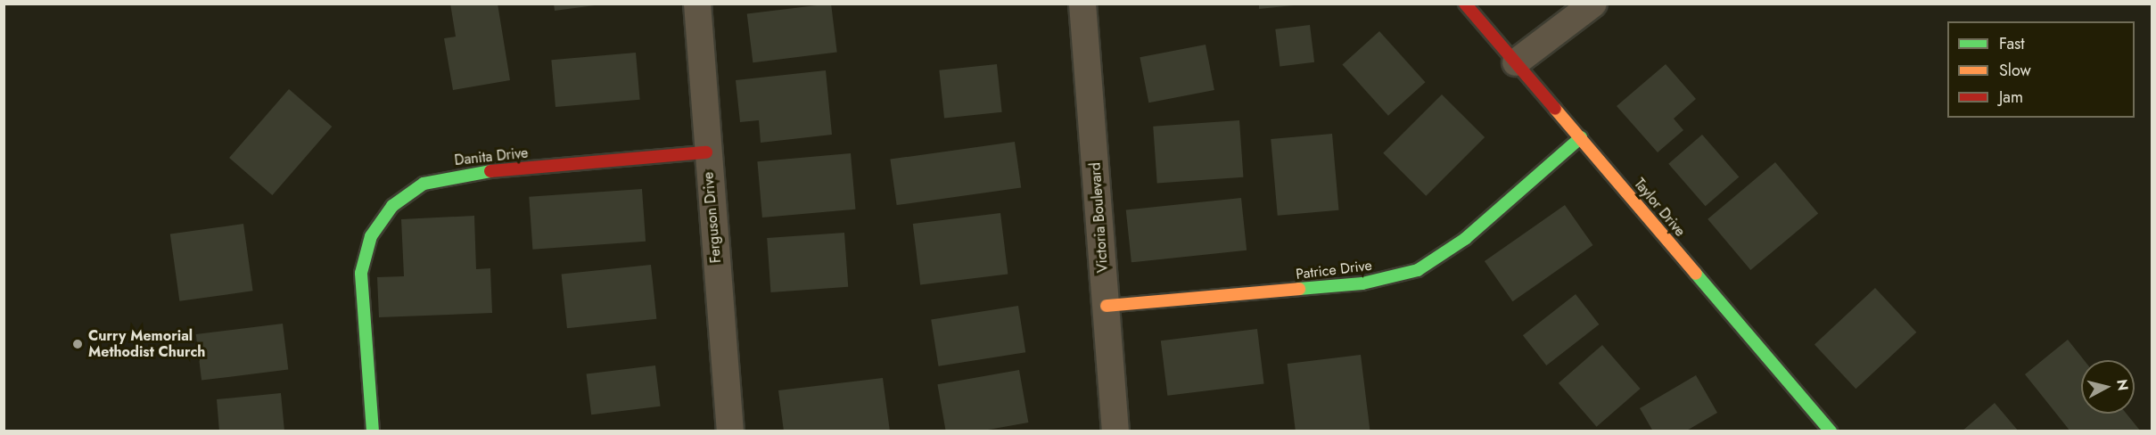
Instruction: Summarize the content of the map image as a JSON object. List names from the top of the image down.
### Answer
{
  "streets": {
    "street": [
      "Danita Drive",
      "Taylor Drive",
      "Ferguson Drive",
      "Victoria Boulevard",
      "Patrice Drive"
    ]
  },
  "crossings": [
    ["Danita Drive", "Ferguson Drive"],
    ["Taylor Drive", "Patrice Drive"],
    ["Victoria Boulevard", "Patrice Drive"]
  ],
  "places": ["Curry Memorial Methodist Church"],
  "legend": ["Fast", "Slow", "Jam"],
  "north": "right"
}
